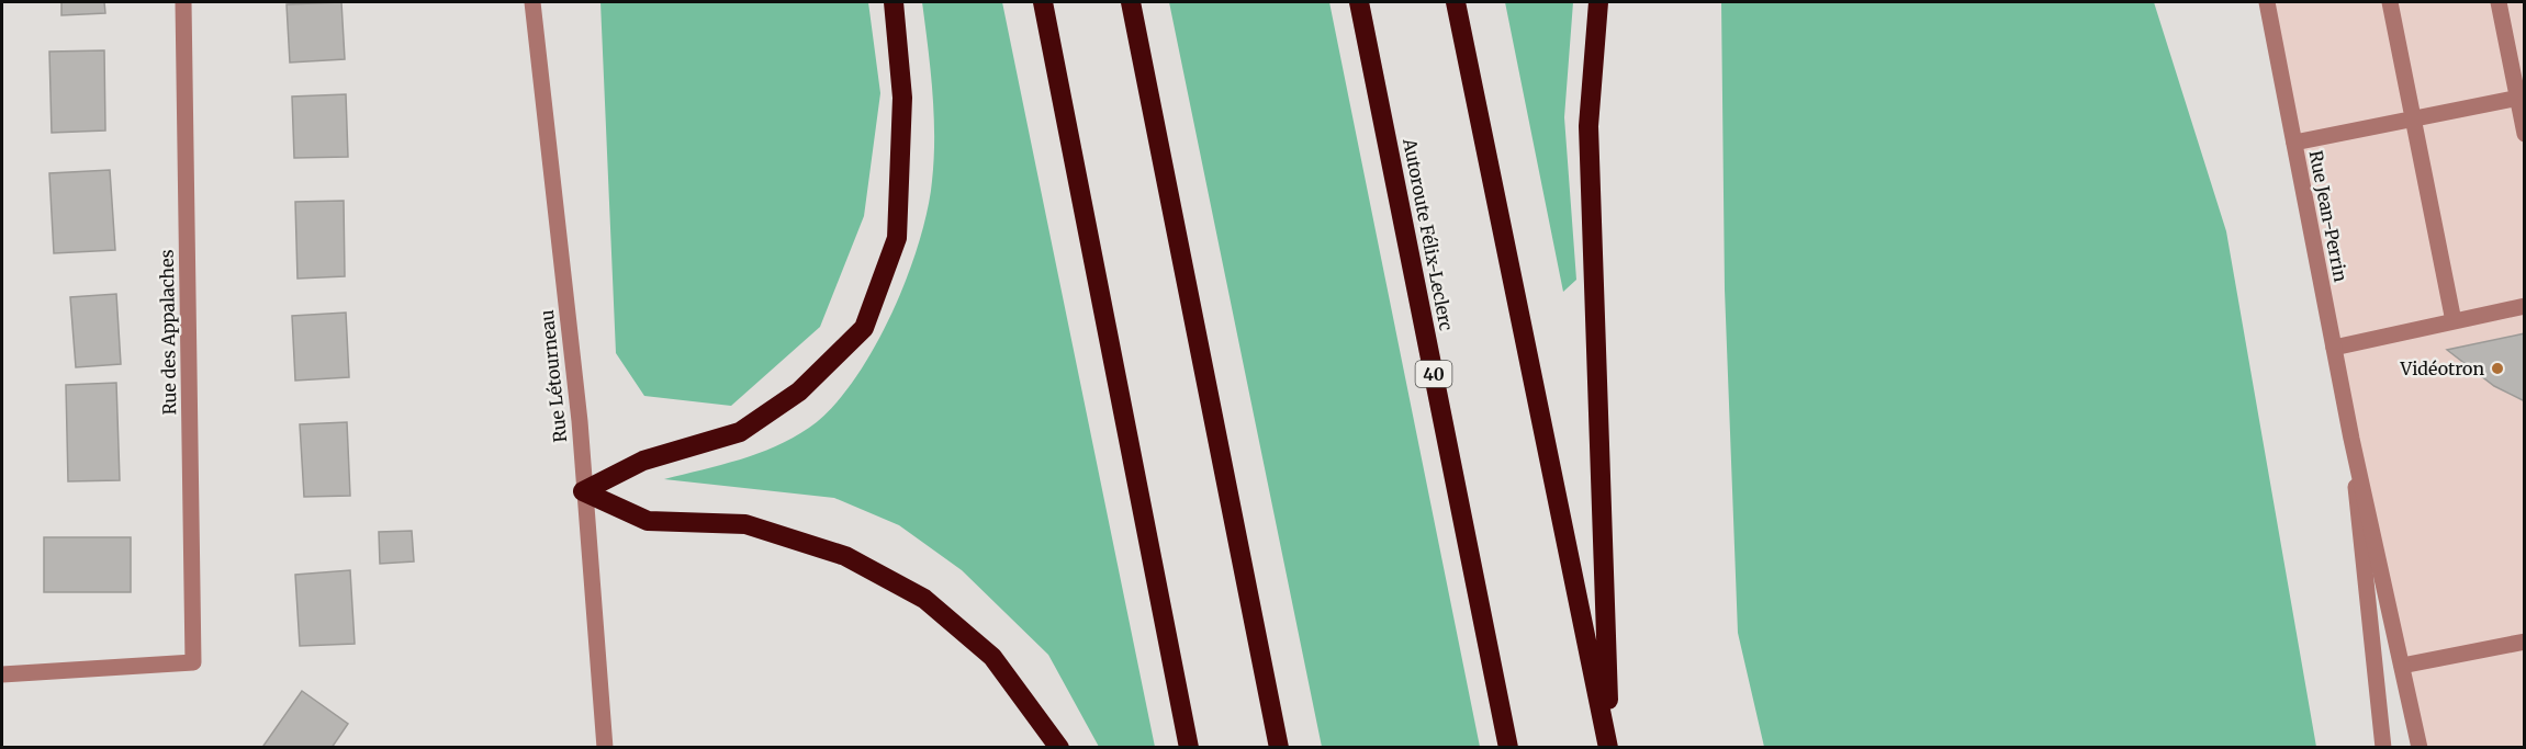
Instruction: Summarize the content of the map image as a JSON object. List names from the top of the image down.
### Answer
{
  "streets": {
    "highway": ["Autoroute Félix-Leclerc", "40"],
    "street": ["Rue Jean-Perrin", "Rue des Appalaches", "Rue Létourneau"]
  },
  "places": ["Vidéotron"]
}
